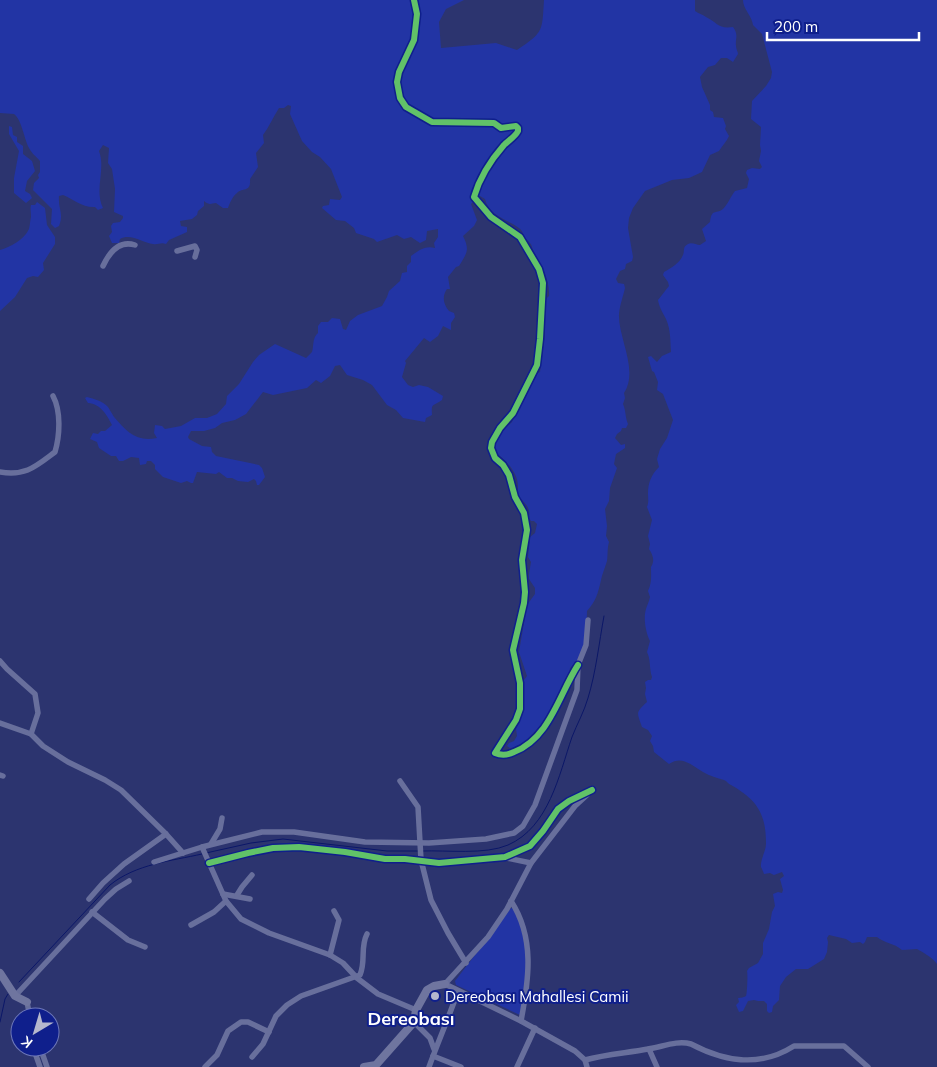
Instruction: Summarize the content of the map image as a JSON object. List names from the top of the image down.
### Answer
{
  "districts": ["Dereobası"],
  "places": ["Dereobası Mahallesi Camii"],
  "scale_bar": "200 m",
  "north": "bottom left"
}
